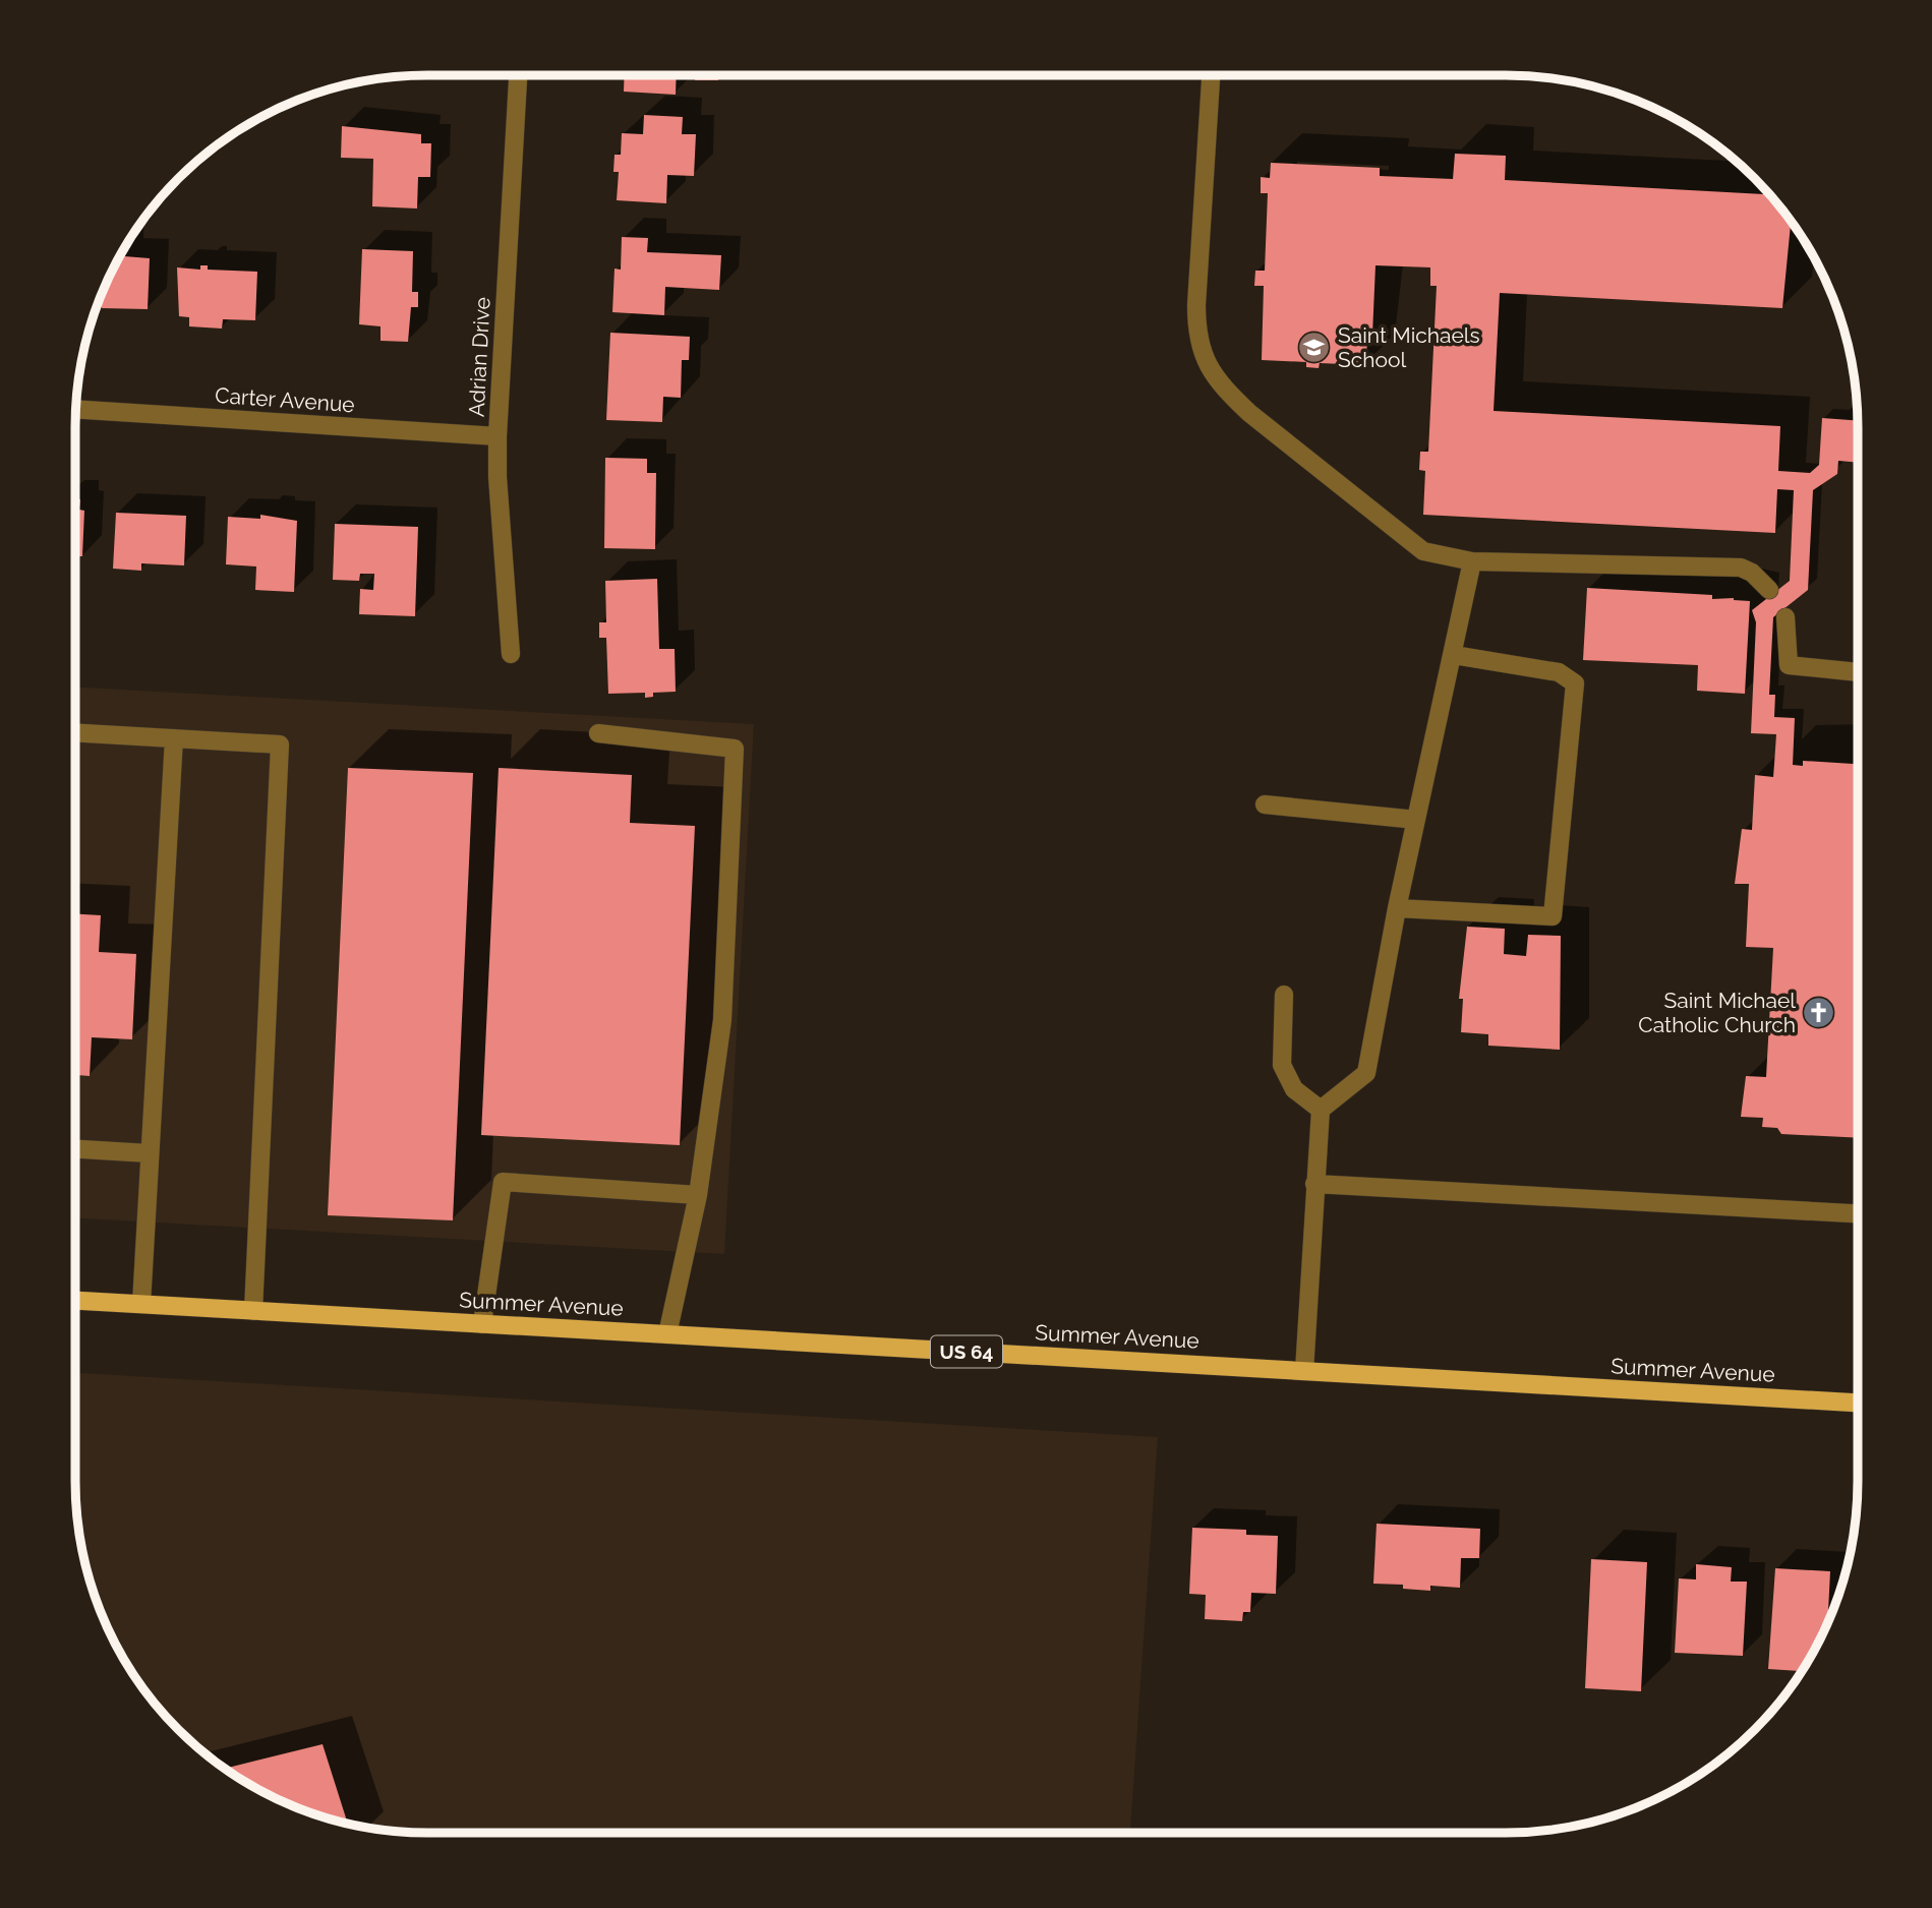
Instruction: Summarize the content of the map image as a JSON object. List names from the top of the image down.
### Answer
{
  "streets": {
    "main road": ["Summer Avenue", "US 64"],
    "street": ["Adrian Drive", "Carter Avenue"]
  },
  "crossings": [
    ["Adrian Drive", "Carter Avenue"]
  ],
  "places": {
    "school or university": ["Saint Michaels School"],
    "church": ["Saint Michael Catholic Church"]
  }
}
